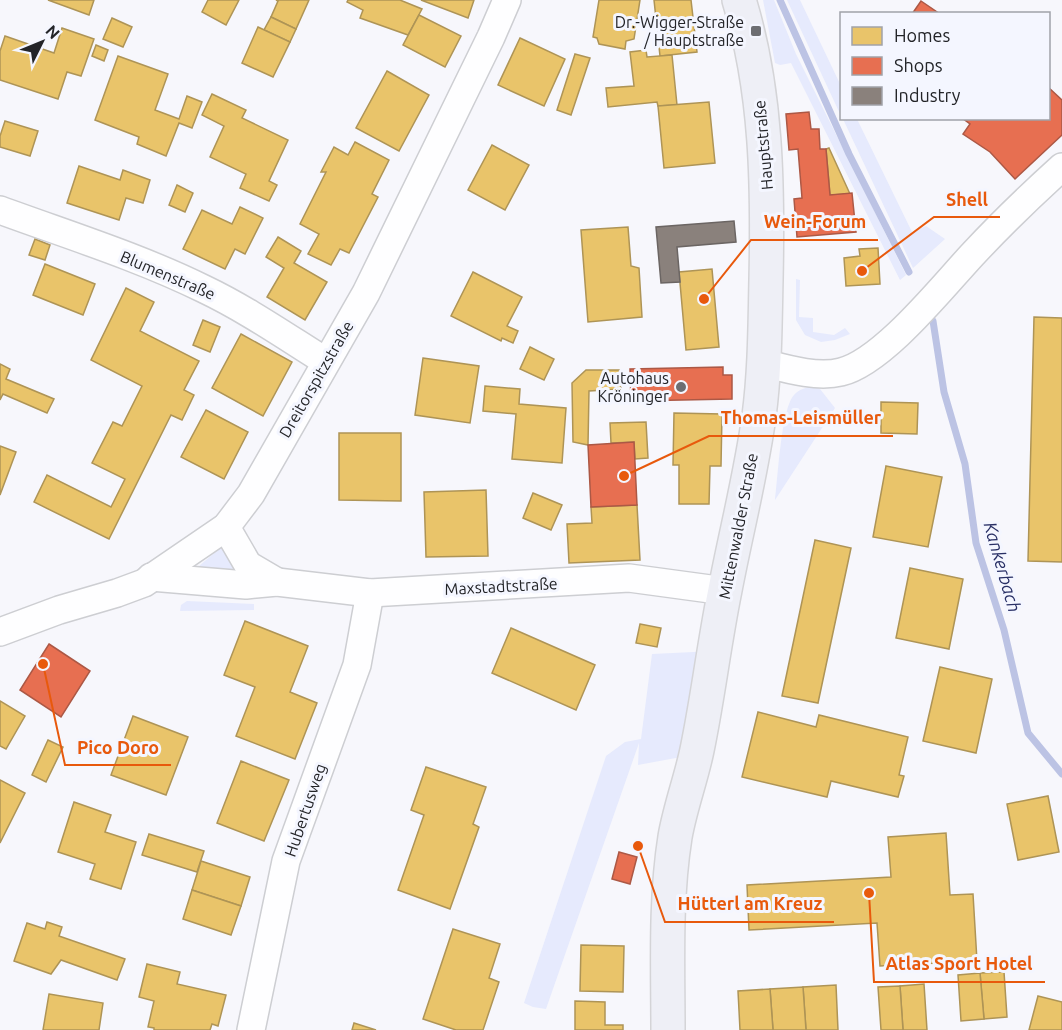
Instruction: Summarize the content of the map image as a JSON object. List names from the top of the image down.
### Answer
{
  "streets": {
    "main road": ["Hauptstraße", "Mittenwalder Straße"],
    "street": [
      "Blumenstraße",
      "Dreitorspitzstraße",
      "Maxstadtstraße",
      "Hubertusweg"
    ]
  },
  "crossings": [
    ["Hauptstraße", "Mittenwalder Straße"],
    ["Blumenstraße", "Dreitorspitzstraße"],
    ["Dreitorspitzstraße", "Maxstadtstraße"],
    ["Mittenwalder Straße", "Maxstadtstraße"],
    ["Maxstadtstraße", "Hubertusweg"]
  ],
  "water": ["Kankerbach"],
  "places": {
    "transit": ["Dr.-Wigger-Straße / Hauptstraße"],
    "other": [
      "Shell",
      "Wein-Forum",
      "Autohaus Kröninger",
      "Thomas-Leismüller",
      "Pico Doro",
      "Hütterl am Kreuz",
      "Atlas Sport Hotel"
    ]
  },
  "legend": ["Homes", "Shops", "Industry"],
  "north": "top right"
}
